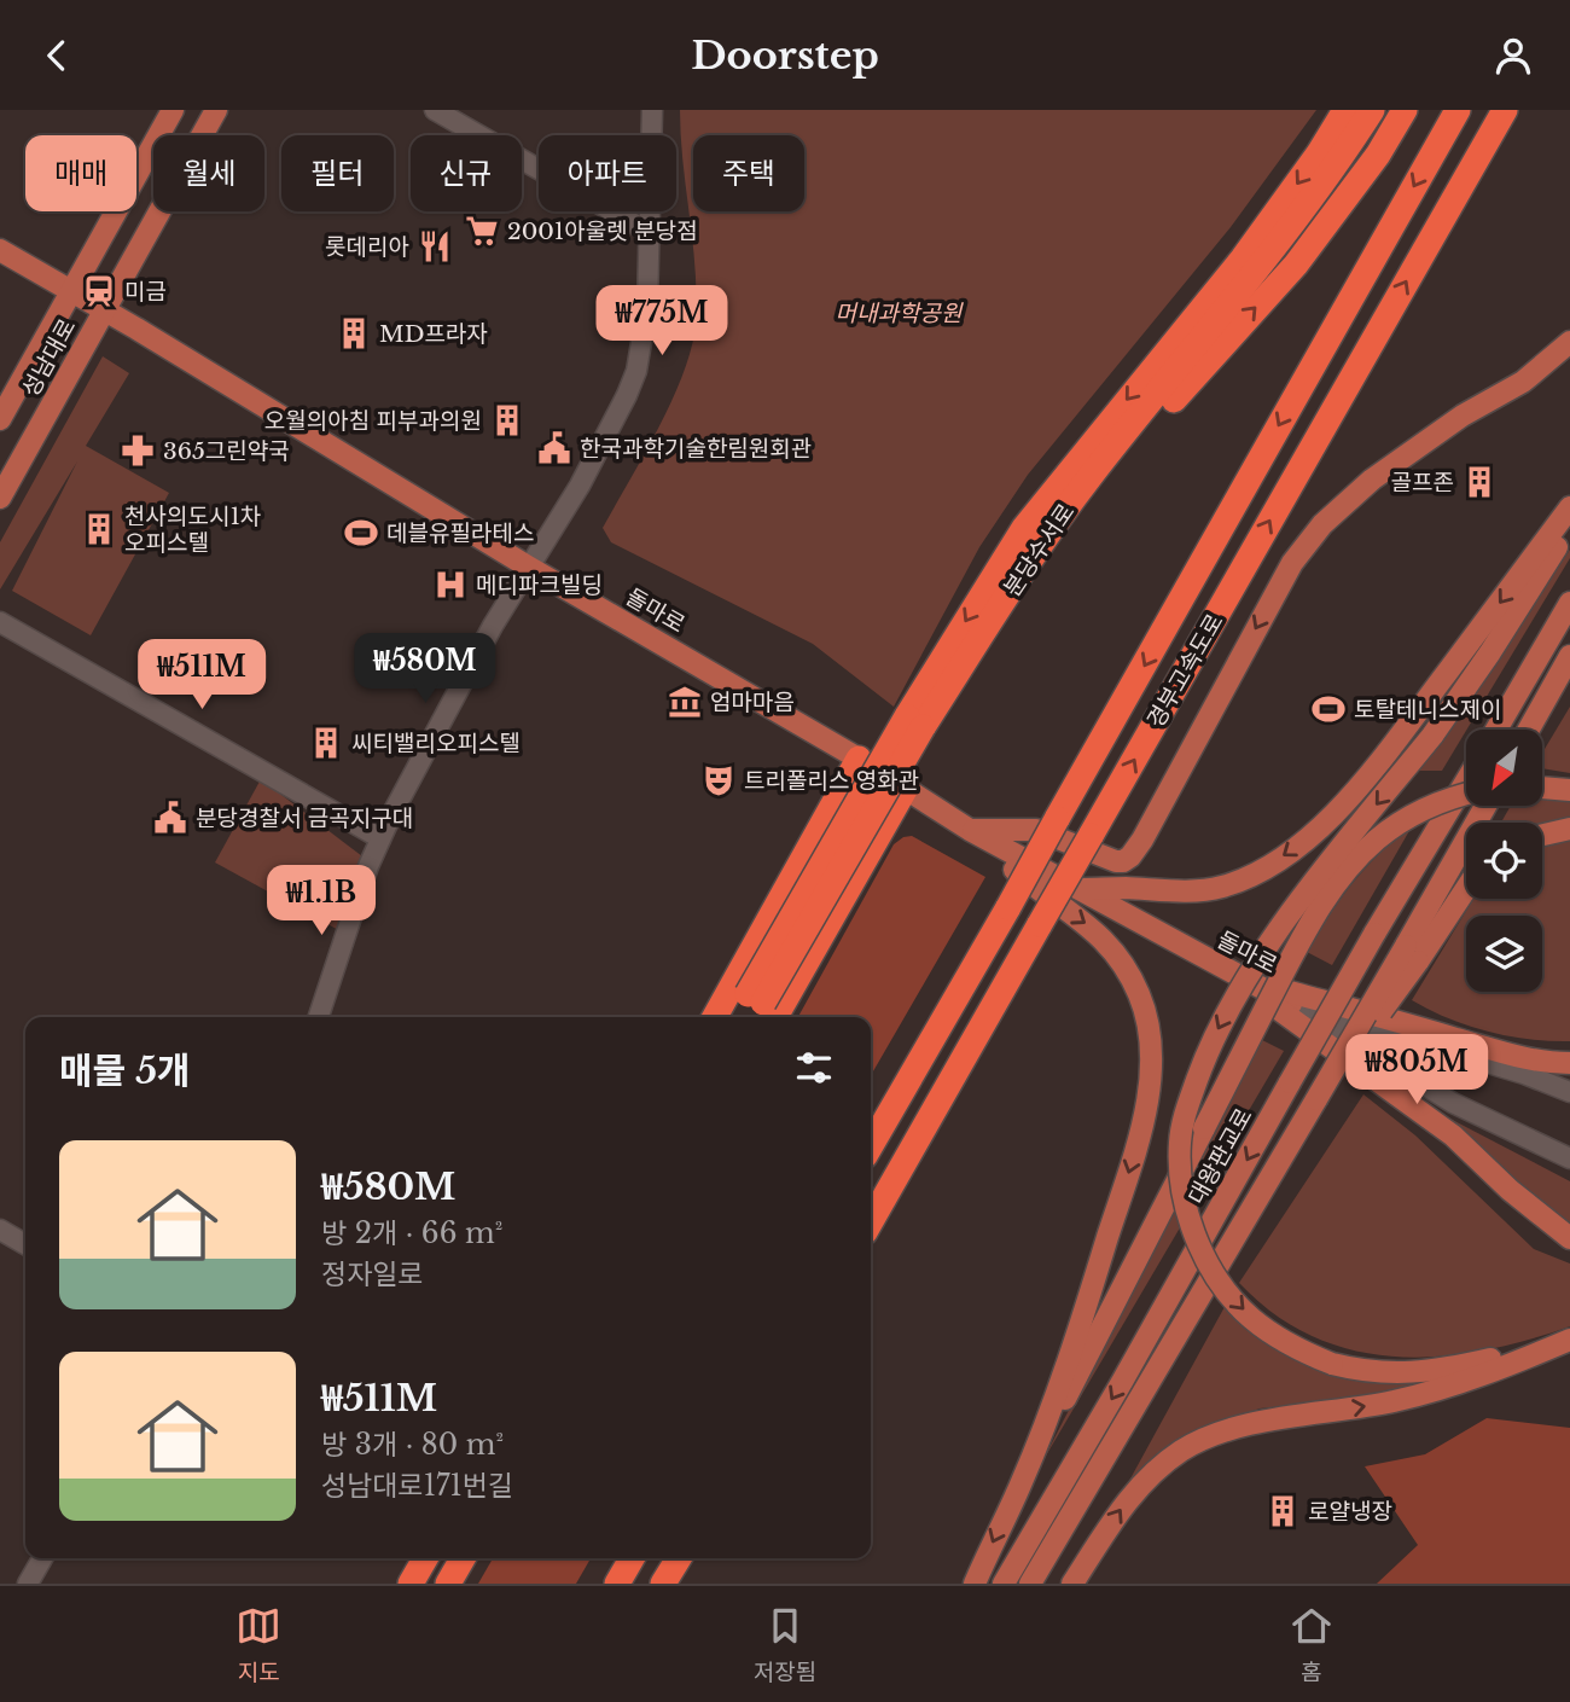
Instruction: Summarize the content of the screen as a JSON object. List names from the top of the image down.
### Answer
{
  "streets": {
    "highway": ["분당수서로", "경부고속도로"],
    "main road": ["성남대로", "돌마로", "대왕판교로"]
  },
  "crossings": [
    ["성남대로", "돌마로"]
  ],
  "parks": ["머내과학공원"],
  "places": {
    "supermarket": ["2001아울렛 분당점"],
    "restaurant": ["롯데리아"],
    "station": ["미금"],
    "building": [
      "MD프라자",
      "오월의아침 피부과의원",
      "골프존",
      "천사의도시1차 오피스텔",
      "씨티밸리오피스텔",
      "로얄냉장"
    ],
    "public building": ["한국과학기술한림원회관", "분당경찰서 금곡지구대"],
    "pharmacy": ["365그린약국"],
    "sports": ["데블유필라테스", "토탈테니스제이"],
    "hospital": ["메디파크빌딩"],
    "museum": ["엄마마음"],
    "theatre": ["트리폴리스 영화관"]
  },
  "north": "bottom left",
  "page": {
    "header": "Doorstep",
    "chip": [
      "매매",
      "월세",
      "필터",
      "신규",
      "아파트",
      "주택"
    ],
    "price": [
      "₩775M",
      "₩580M",
      "₩511M",
      "₩1.1B",
      "₩805M"
    ],
    "heading": "매물 5개",
    "list": [
      {
        "name": "₩580M",
        "note": "방 2개 · 66 m² · 정자일로"
      },
      {
        "name": "₩511M",
        "note": "방 3개 · 80 m² · 성남대로171번길"
      }
    ],
    "tabs": ["지도", "저장됨", "홈"]
  }
}
